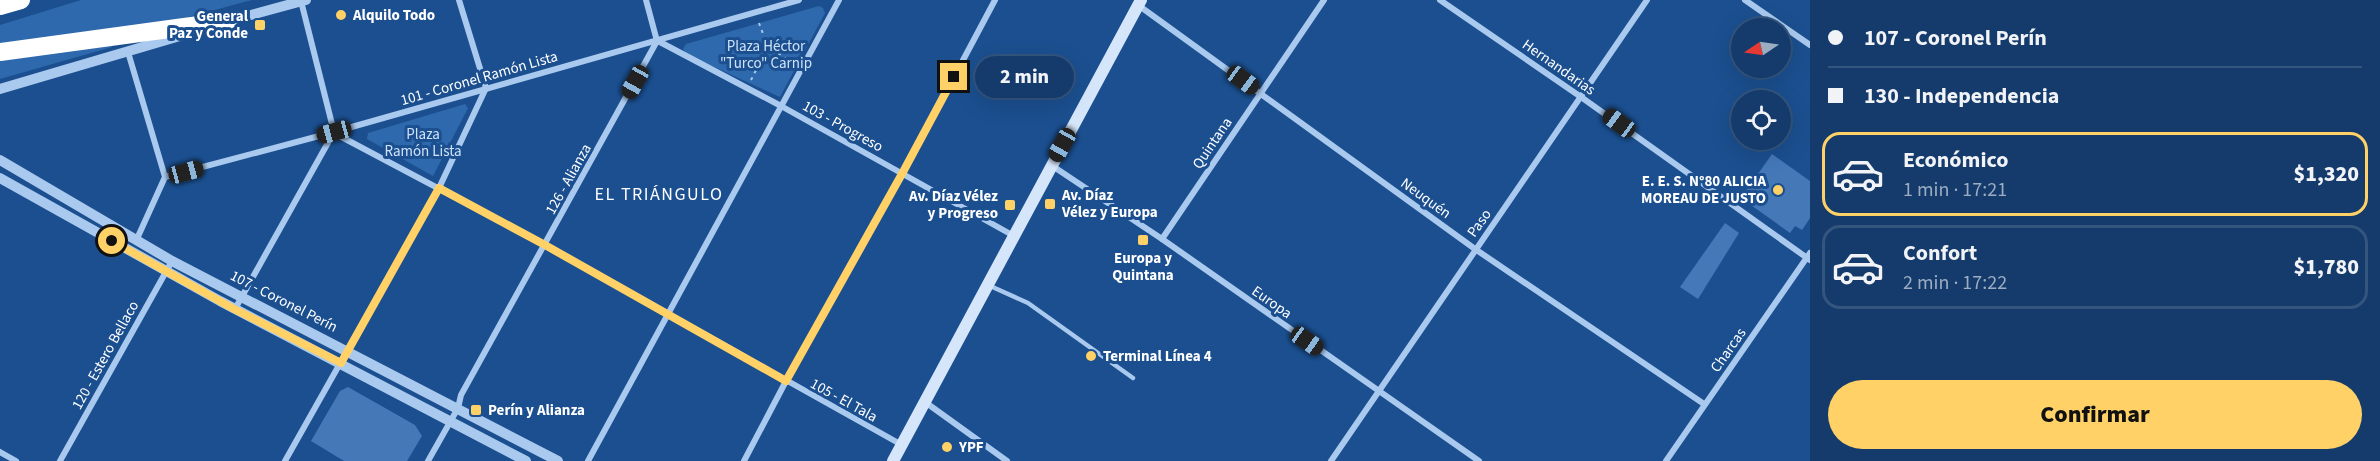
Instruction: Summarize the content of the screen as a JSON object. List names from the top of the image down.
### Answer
{
  "streets": {
    "street": [
      "Hernandarias",
      "101 - Coronel Ramón Lista",
      "103 - Progreso",
      "Quintana",
      "126 - Alianza",
      "Neuquén",
      "Paso",
      "107 - Coronel Perín",
      "Europa",
      "Charcas",
      "120 - Estero Bellaco",
      "105 - El Tala"
    ]
  },
  "crossings": [
    ["Hernandarias", "Paso"],
    ["Hernandarias", "Charcas"],
    ["101 - Coronel Ramón Lista", "103 - Progreso"],
    ["101 - Coronel Ramón Lista", "126 - Alianza"],
    ["101 - Coronel Ramón Lista", "105 - El Tala"],
    ["103 - Progreso", "126 - Alianza"],
    ["Quintana", "Neuquén"],
    ["Quintana", "Europa"],
    ["126 - Alianza", "107 - Coronel Perín"],
    ["126 - Alianza", "105 - El Tala"],
    ["Neuquén", "Paso"],
    ["Neuquén", "Charcas"],
    ["Paso", "Europa"],
    ["107 - Coronel Perín", "120 - Estero Bellaco"]
  ],
  "districts": ["EL TRIÁNGULO"],
  "parks": ["Plaza Héctor \"Turco\" Carnip", "Plaza Ramón Lista"],
  "places": {
    "other": [
      "Alquilo Todo",
      "E. E. S. N°80 ALICIA MOREAU DE JUSTO",
      "Terminal Línea 4",
      "YPF"
    ],
    "transit": [
      "General Paz y Conde",
      "Av. Díaz Vélez y Europa",
      "Av. Díaz Vélez y Progreso",
      "Europa y Quintana",
      "Perín y Alianza"
    ]
  },
  "north": "left",
  "page": {
    "banner": ["107 - Coronel Perín", "130 - Independencia"],
    "bubble": "2 min",
    "list": [
      {
        "name": "Económico",
        "note": "1 min · 17:21",
        "value": "$1,320"
      },
      {
        "name": "Confort",
        "note": "2 min · 17:22",
        "value": "$1,780"
      }
    ],
    "buttons": "Confirmar"
  }
}
